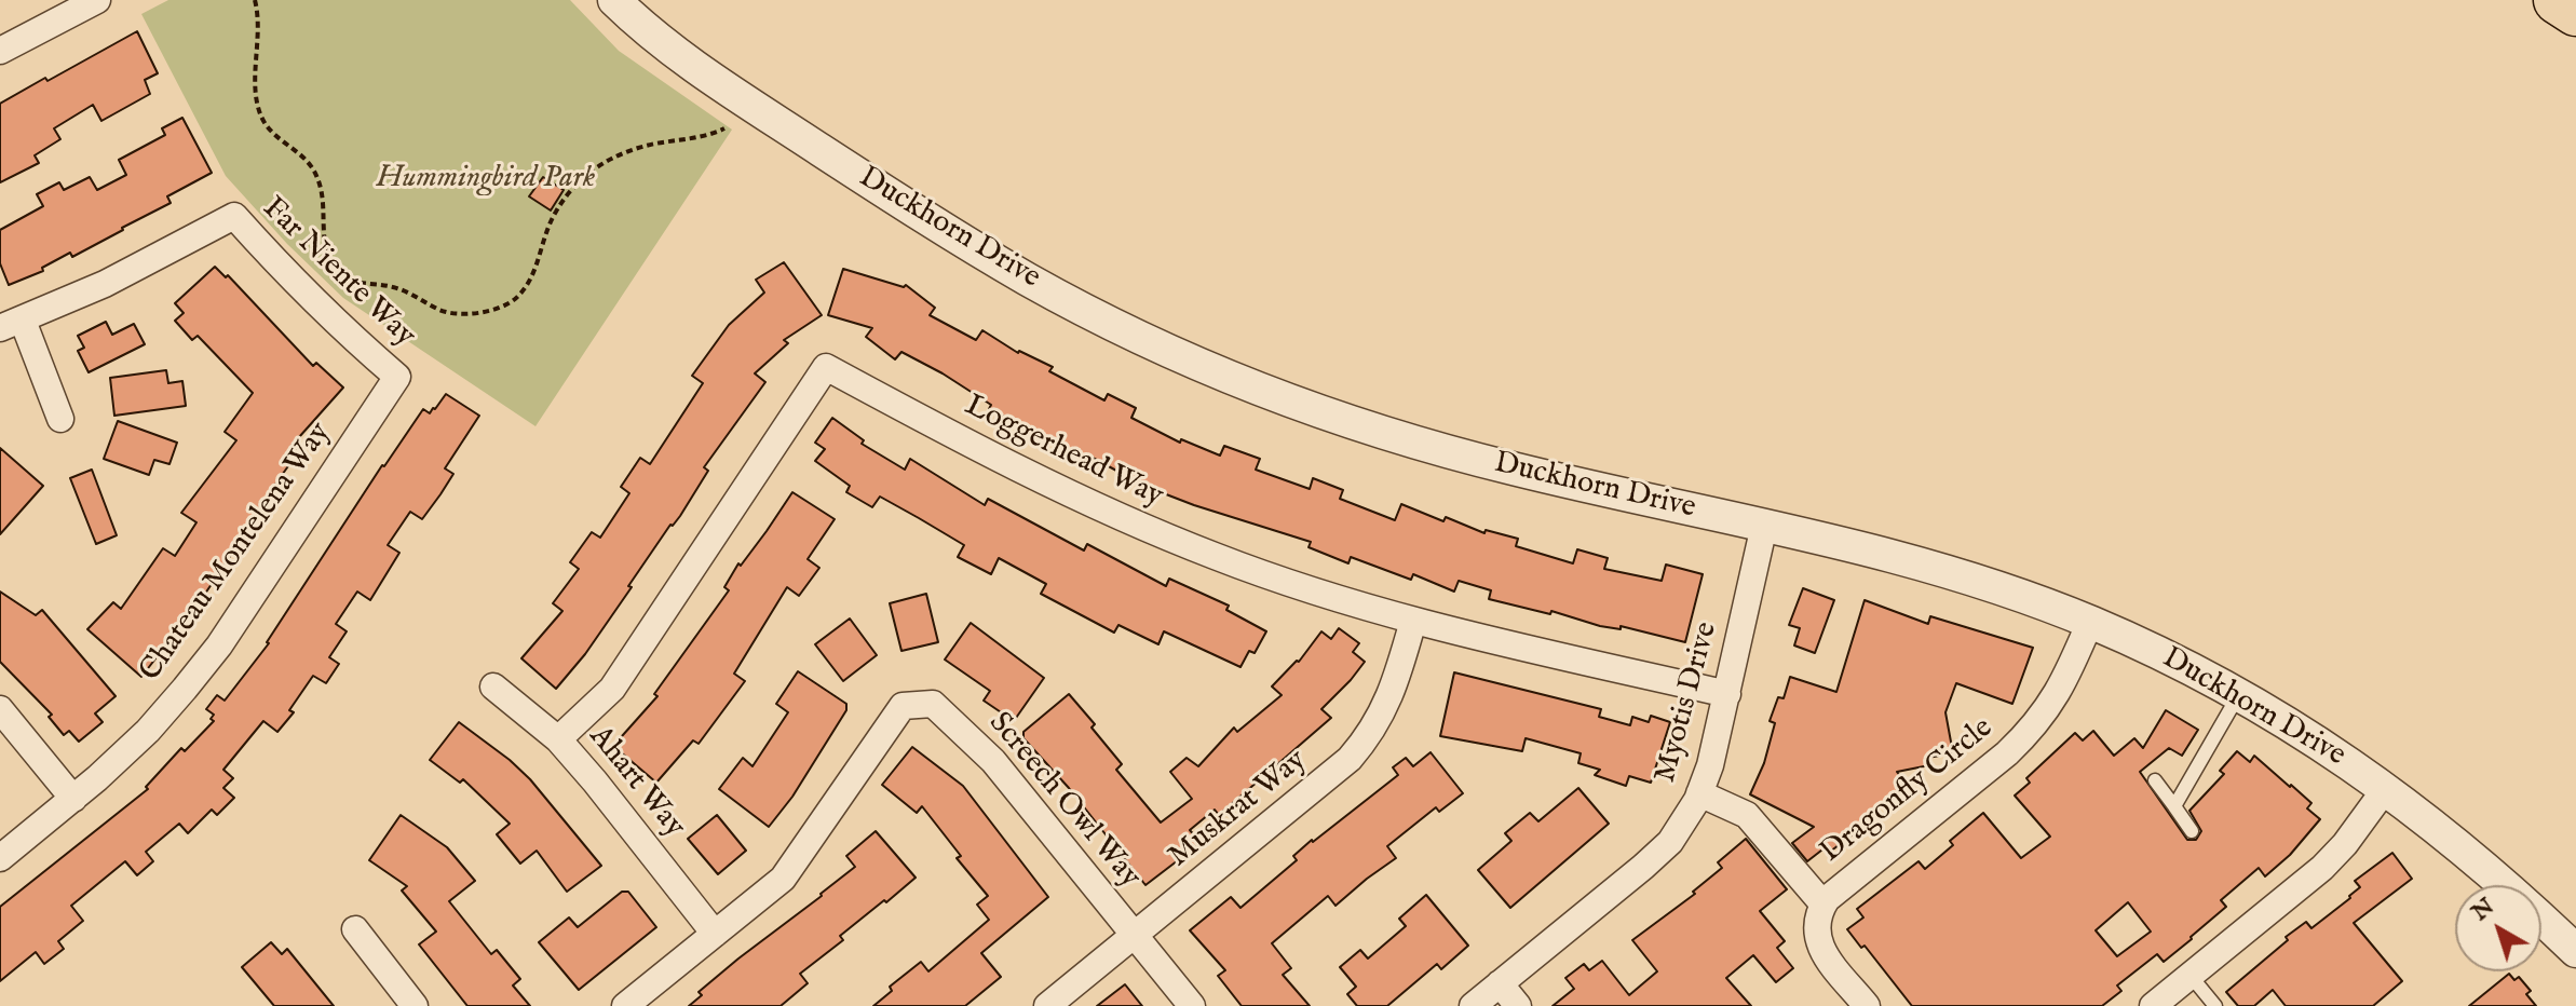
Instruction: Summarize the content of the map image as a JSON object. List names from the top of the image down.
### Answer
{
  "streets": {
    "street": [
      "Duckhorn Drive",
      "Far Niente Way",
      "Loggerhead Way",
      "Chateau Montelena Way",
      "Myotis Drive",
      "Ahart Way",
      "Dragonfly Circle",
      "Screech Owl Way",
      "Muskrat Way"
    ]
  },
  "crossings": [
    ["Duckhorn Drive", "Myotis Drive"],
    ["Duckhorn Drive", "Dragonfly Circle"],
    ["Far Niente Way", "Chateau Montelena Way"],
    ["Loggerhead Way", "Myotis Drive"],
    ["Loggerhead Way", "Ahart Way"],
    ["Loggerhead Way", "Muskrat Way"],
    ["Ahart Way", "Screech Owl Way"],
    ["Screech Owl Way", "Muskrat Way"]
  ],
  "parks": ["Hummingbird Park"],
  "north": "top left"
}
